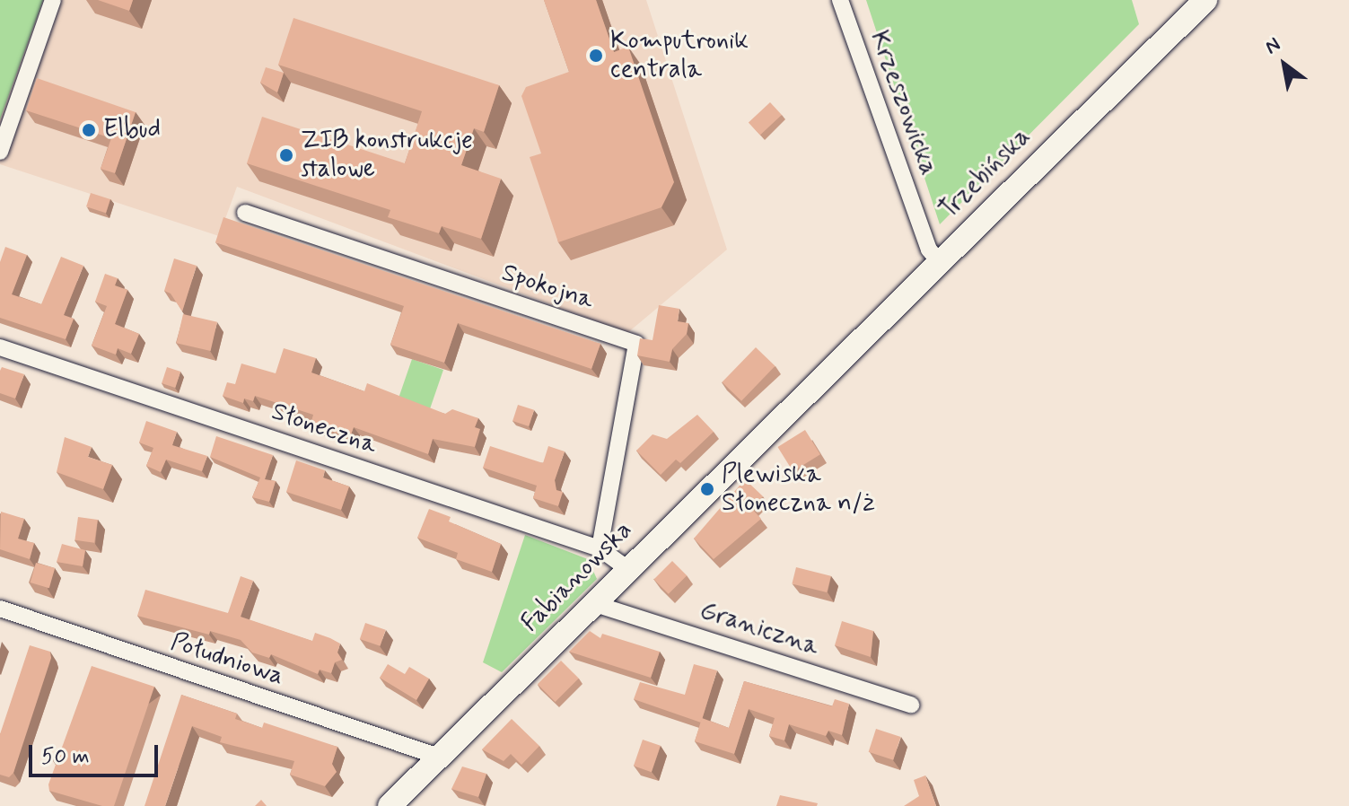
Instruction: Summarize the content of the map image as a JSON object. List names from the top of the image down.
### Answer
{
  "streets": {
    "street": [
      "Krzeszowicka",
      "Trzebińska",
      "Spokojna",
      "Słoneczna",
      "Fabianowska",
      "Graniczna",
      "Południowa"
    ]
  },
  "crossings": [
    ["Krzeszowicka", "Trzebińska"],
    ["Trzebińska", "Fabianowska"],
    ["Spokojna", "Słoneczna"],
    ["Słoneczna", "Fabianowska"],
    ["Fabianowska", "Graniczna"],
    ["Fabianowska", "Południowa"]
  ],
  "places": [
    "Komputronik centrala",
    "Elbud",
    "ZIB konstrukcje stalowe",
    "Plewiska Słoneczna n/ż"
  ],
  "scale_bar": "50 m",
  "north": "top left"
}
